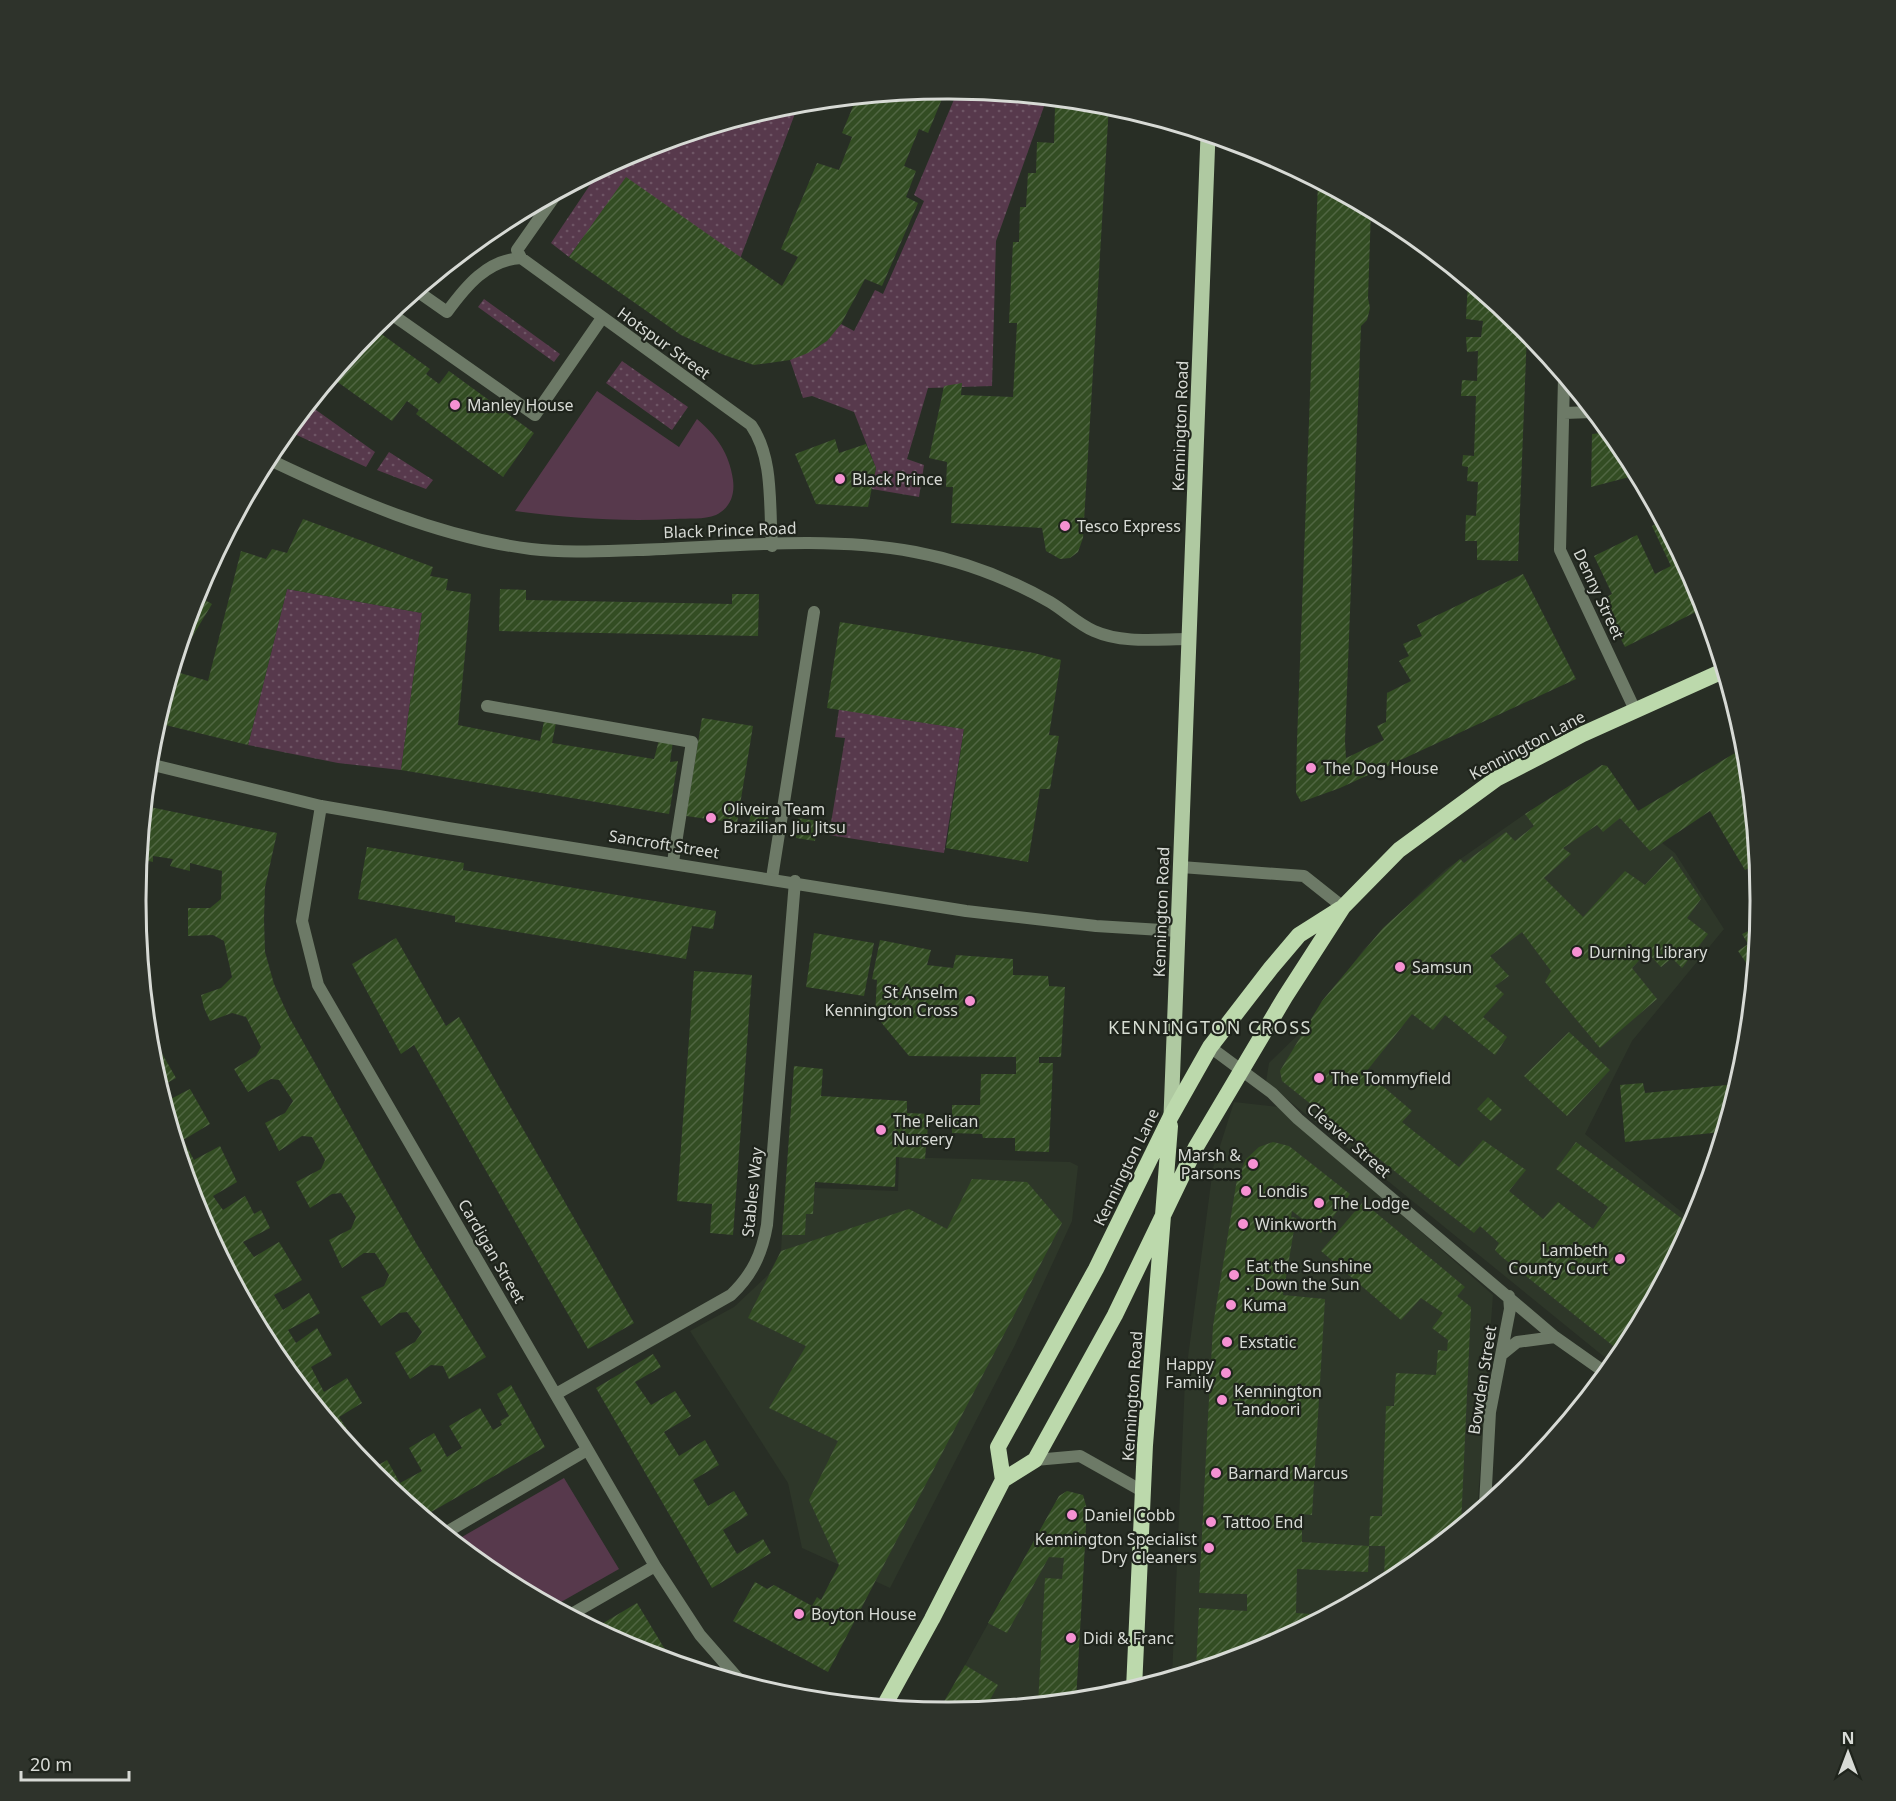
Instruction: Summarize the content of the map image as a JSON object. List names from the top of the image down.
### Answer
{
  "streets": {
    "highway": ["Kennington Road", "Kennington Lane"],
    "street": [
      "Hotspur Street",
      "Black Prince Road",
      "Denny Street",
      "Sancroft Street",
      "Cleaver Street",
      "Stables Way",
      "Cardigan Street",
      "Bowden Street"
    ]
  },
  "crossings": [
    ["Hotspur Street", "Black Prince Road"],
    ["Kennington Road", "Black Prince Road"],
    ["Kennington Road", "Kennington Lane"],
    ["Kennington Road", "Sancroft Street"],
    ["Denny Street", "Kennington Lane"],
    ["Kennington Lane", "Cleaver Street"],
    ["Sancroft Street", "Stables Way"],
    ["Sancroft Street", "Cardigan Street"],
    ["Cleaver Street", "Bowden Street"],
    ["Stables Way", "Cardigan Street"]
  ],
  "districts": ["KENNINGTON CROSS"],
  "places": [
    "Manley House",
    "Black Prince",
    "Tesco Express",
    "The Dog House",
    "Oliveira Team Brazilian Jiu Jitsu",
    "Durning Library",
    "Samsun",
    "St Anselm Kennington Cross",
    "The Tommyfield",
    "The Pelican Nursery",
    "Marsh & Parsons",
    "Londis",
    "The Lodge",
    "Winkworth",
    "Lambeth County Court",
    "Eat the Sunshine . Down the Sun",
    "Kuma",
    "Exstatic",
    "Happy Family",
    "Kennington Tandoori",
    "Barnard Marcus",
    "Daniel Cobb",
    "Tattoo End",
    "Kennington Specialist Dry Cleaners",
    "Boyton House",
    "Didi & Franc"
  ],
  "scale_bar": "20 m",
  "north": "top"
}
